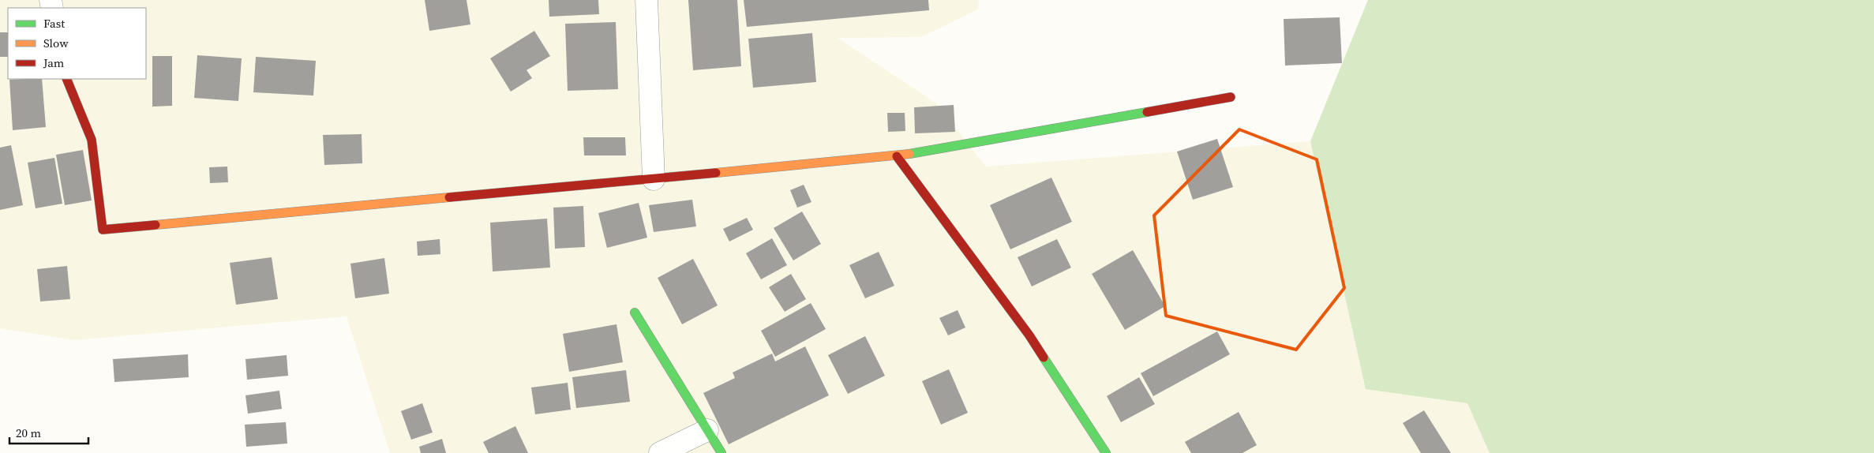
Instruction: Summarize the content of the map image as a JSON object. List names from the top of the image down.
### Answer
{
  "legend": ["Fast", "Slow", "Jam"],
  "scale_bar": "20 m"
}
